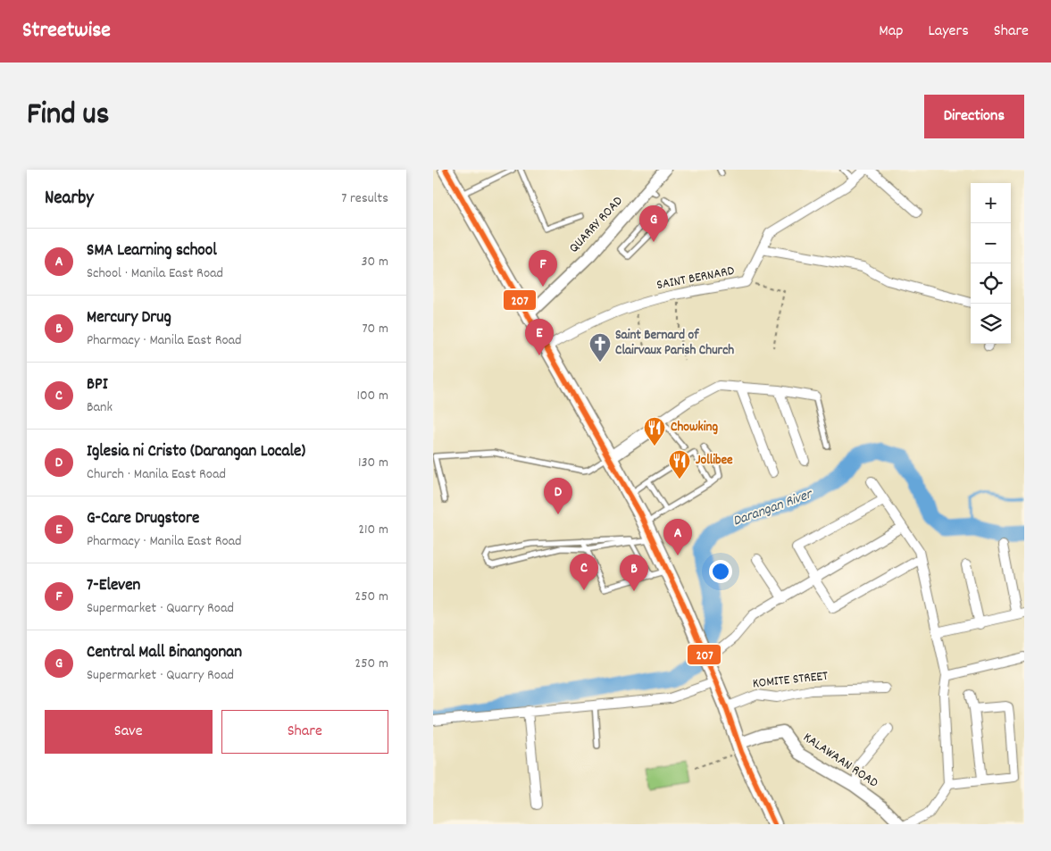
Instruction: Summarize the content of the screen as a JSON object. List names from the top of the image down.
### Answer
{
  "streets": {
    "street": [
      "QUARRY ROAD",
      "SAINT BERNARD",
      "KOMITE STREET",
      "KALAWAAN ROAD"
    ]
  },
  "water": ["Darangan River"],
  "places": {
    "church": ["Saint Bernard of Clairvaux Parish Church"],
    "restaurant": ["Chowking", "Jollibee"]
  },
  "lines": ["transit line 207"],
  "page": {
    "header": "Streetwise",
    "nav": ["Map", "Layers", "Share"],
    "title": "Find us",
    "buttons": [
      "Directions",
      ["Save", "Share"]
    ],
    "heading": ["Nearby", "7 results"],
    "map_buttons": ["+", "−"],
    "pins": [
      "G",
      "F",
      "E",
      "D",
      "A",
      "C",
      "B"
    ],
    "list": [
      {
        "mark": "A",
        "name": "SMA Learning school",
        "note": "School · Manila East Road",
        "value": "30 m"
      },
      {
        "mark": "B",
        "name": "Mercury Drug",
        "note": "Pharmacy · Manila East Road",
        "value": "70 m"
      },
      {
        "mark": "C",
        "name": "BPI",
        "note": "Bank",
        "value": "100 m"
      },
      {
        "mark": "D",
        "name": "Iglesia ni Cristo (Darangan Locale)",
        "note": "Church · Manila East Road",
        "value": "130 m"
      },
      {
        "mark": "E",
        "name": "G-Care Drugstore",
        "note": "Pharmacy · Manila East Road",
        "value": "210 m"
      },
      {
        "mark": "F",
        "name": "7-Eleven",
        "note": "Supermarket · Quarry Road",
        "value": "250 m"
      },
      {
        "mark": "G",
        "name": "Central Mall Binangonan",
        "note": "Supermarket · Quarry Road",
        "value": "250 m"
      }
    ]
  }
}
